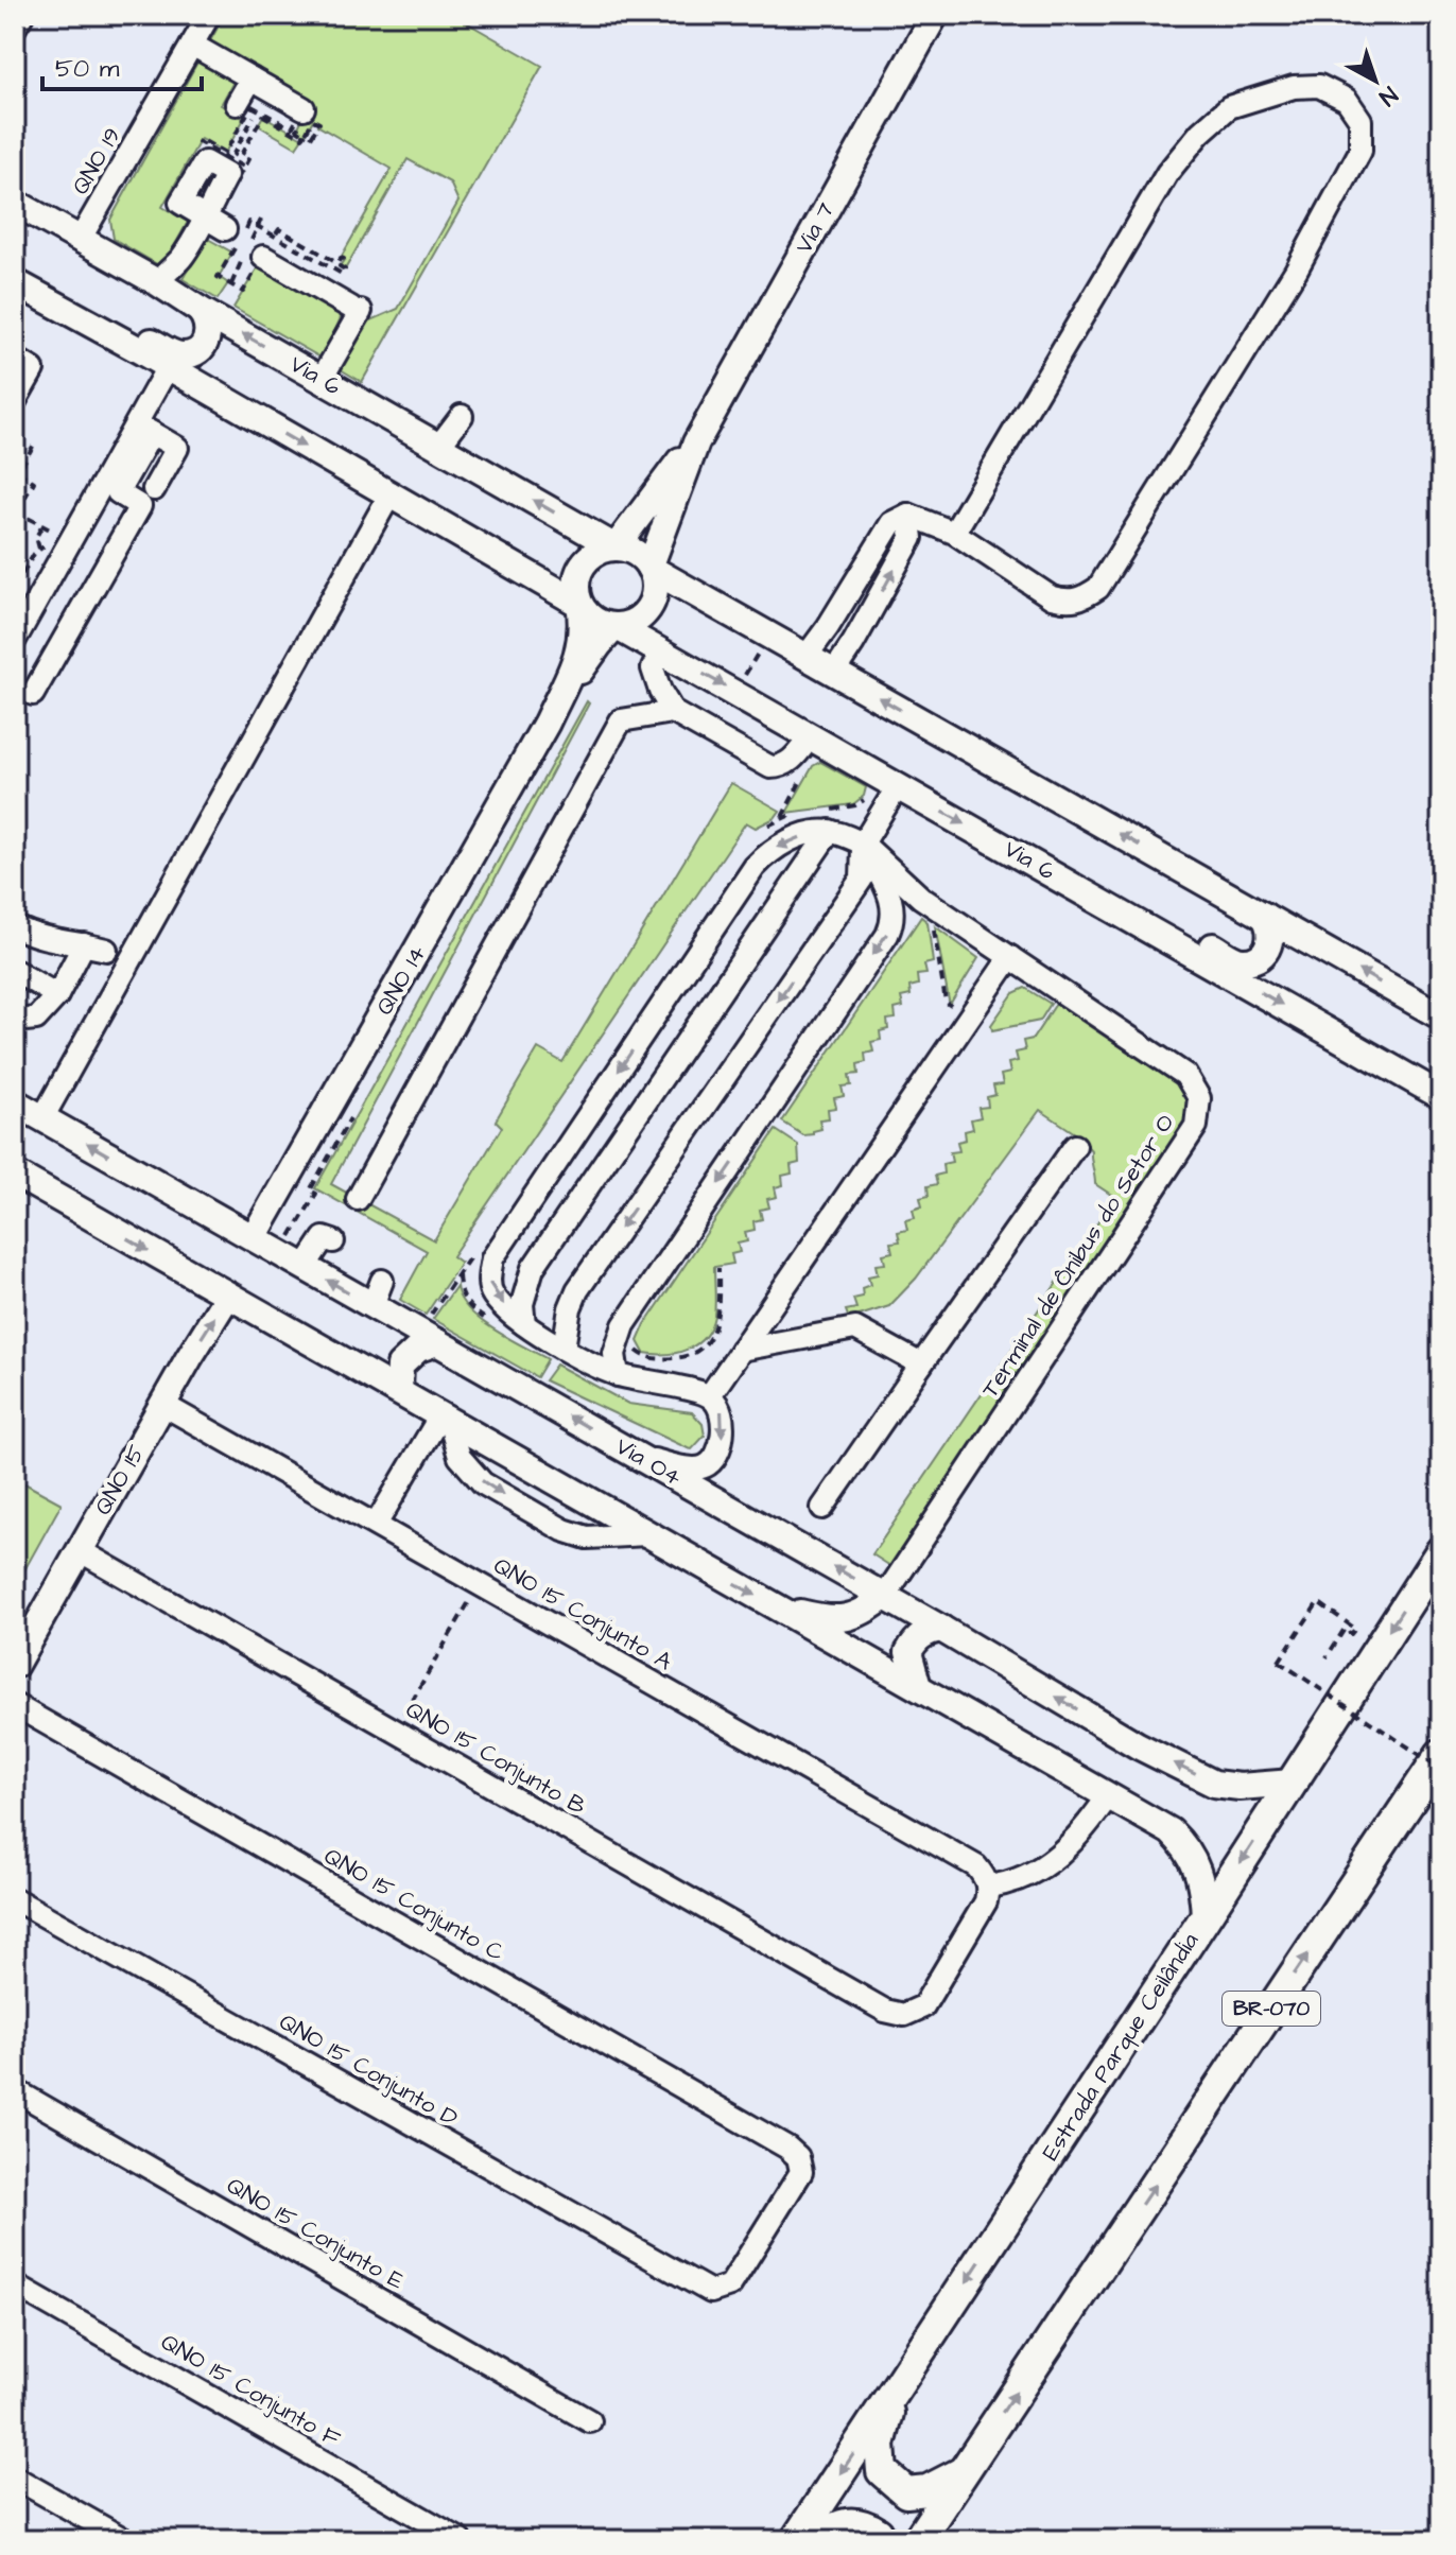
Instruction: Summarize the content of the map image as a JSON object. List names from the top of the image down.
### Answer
{
  "streets": {
    "highway": ["BR-070", "Estrada Parque Ceilândia"],
    "main road": [
      "Via 7",
      "Via 6",
      "QNO 14",
      "Via O4",
      "QNO 15"
    ],
    "street": [
      "QNO 19",
      "Terminal de Ônibus do Setor O",
      "QNO 15 Conjunto A",
      "QNO 15 Conjunto B",
      "QNO 15 Conjunto C",
      "QNO 15 Conjunto D",
      "QNO 15 Conjunto E",
      "QNO 15 Conjunto F"
    ]
  },
  "crossings": [
    ["QNO 19", "Via 6"],
    ["Via 7", "Via 6"],
    ["Via 7", "QNO 14"],
    ["Via 6", "QNO 14"],
    ["QNO 14", "Via O4"],
    ["Terminal de Ônibus do Setor O", "Via O4"],
    ["Via O4", "Estrada Parque Ceilândia"],
    ["QNO 15", "QNO 15 Conjunto A"],
    ["QNO 15", "QNO 15 Conjunto B"],
    ["QNO 15 Conjunto A", "QNO 15 Conjunto B"],
    ["QNO 15 Conjunto C", "QNO 15 Conjunto D"]
  ],
  "scale_bar": "50 m",
  "north": "bottom right"
}
